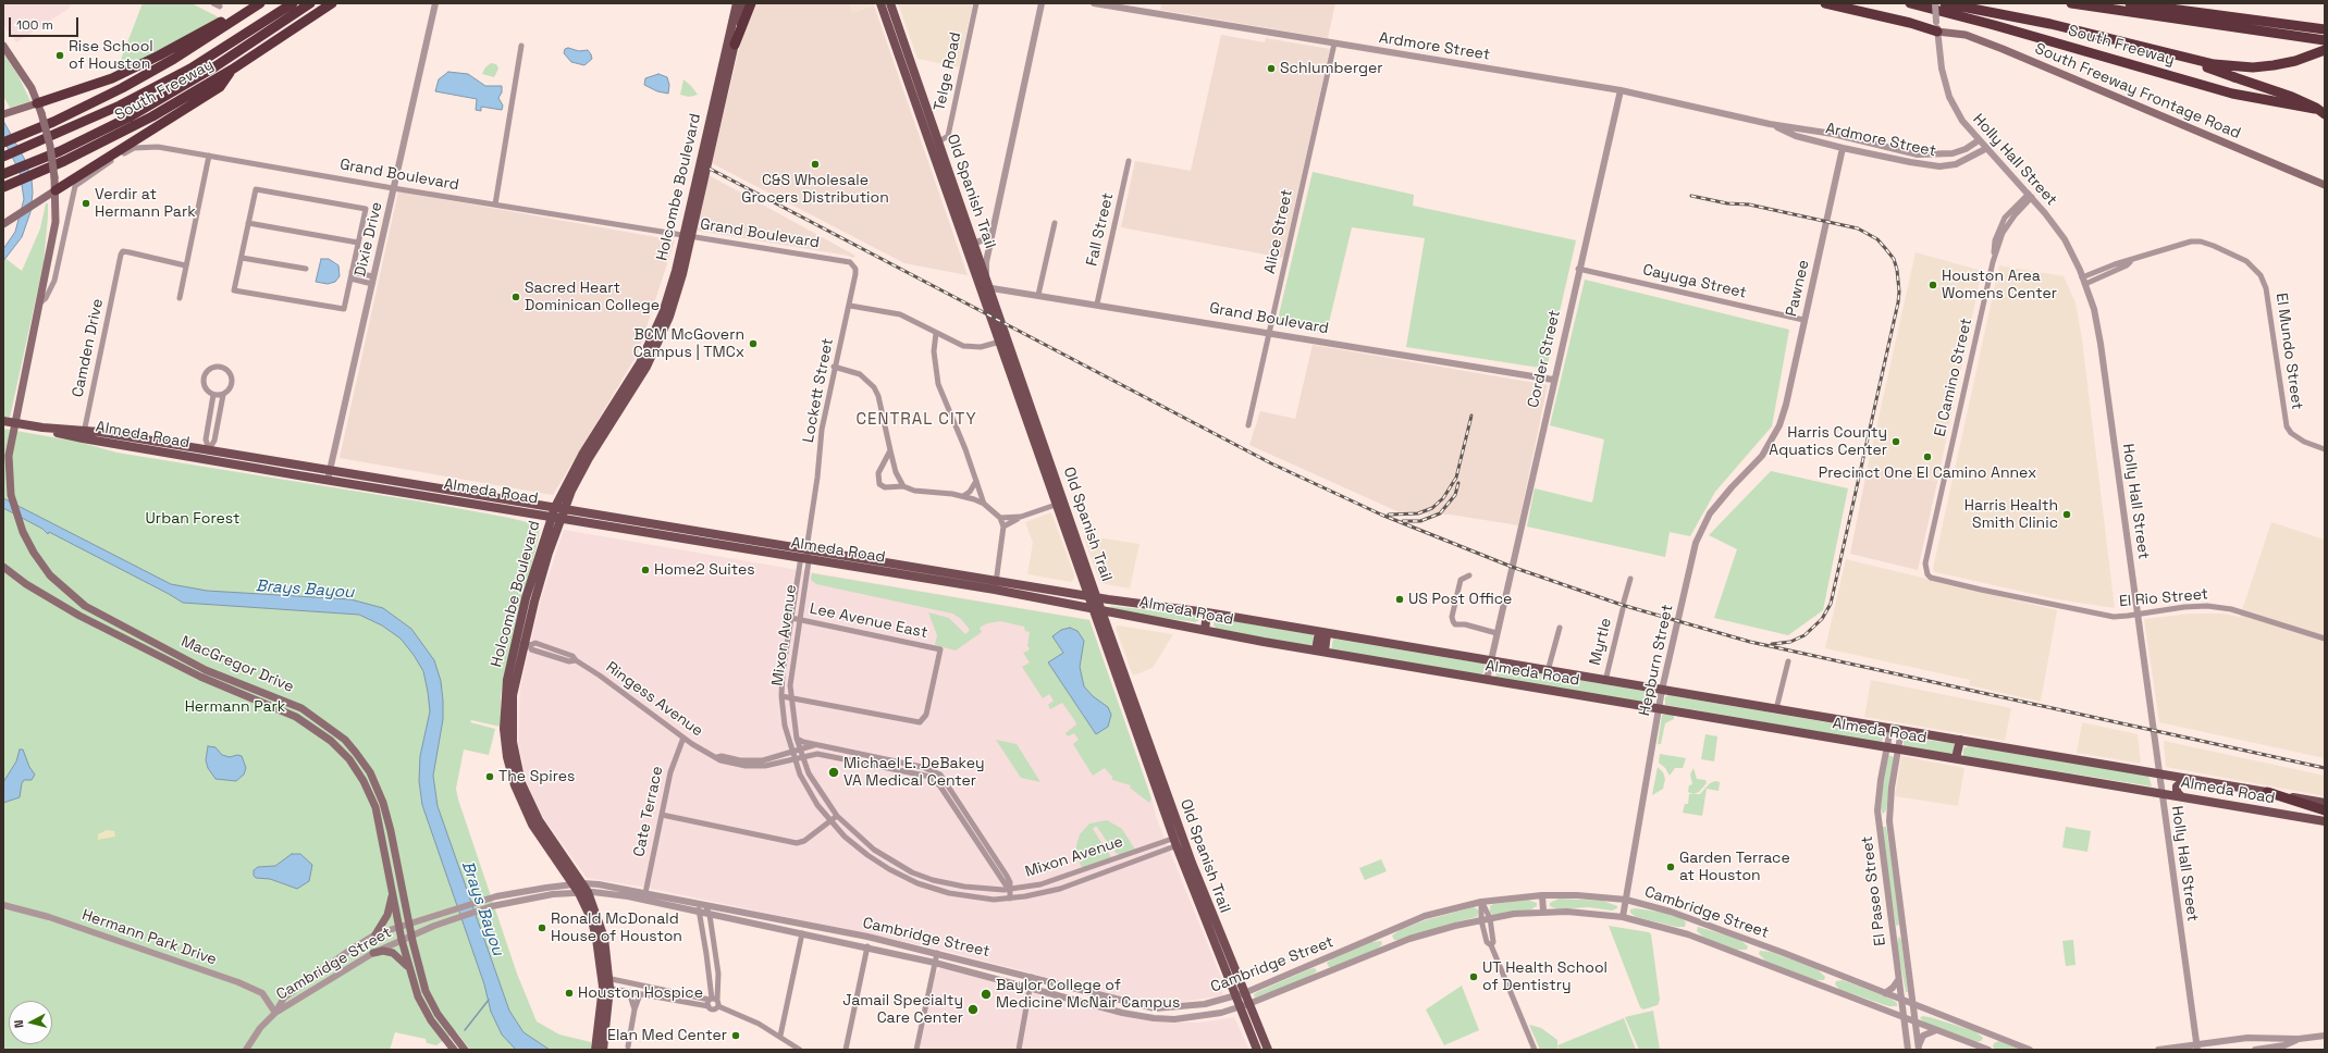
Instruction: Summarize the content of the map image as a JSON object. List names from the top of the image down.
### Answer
{
  "streets": {
    "highway": ["South Freeway"],
    "main road": [
      "South Freeway Frontage Road",
      "Holcombe Boulevard",
      "Old Spanish Trail",
      "Almeda Road",
      "MacGregor Drive"
    ],
    "street": [
      "Ardmore Street",
      "Telge Road",
      "Holly Hall Street",
      "Grand Boulevard",
      "Fall Street",
      "Alice Street",
      "Dixie Drive",
      "Cayuga Street",
      "Pawnee",
      "Camden Drive",
      "El Mundo Street",
      "Corder Street",
      "El Camino Street",
      "Lockett Street",
      "El Rio Street",
      "Lee Avenue East",
      "Mixon Avenue",
      "Myrtle",
      "Hepburn Street",
      "Ringess Avenue",
      "Cate Terrace",
      "El Paseo Street",
      "Cambridge Street",
      "Hermann Park Drive"
    ]
  },
  "crossings": [
    ["Ardmore Street", "Holly Hall Street"],
    ["Ardmore Street", "Alice Street"],
    ["Ardmore Street", "Pawnee"],
    ["Ardmore Street", "Corder Street"],
    ["Telge Road", "Old Spanish Trail"],
    ["South Freeway Frontage Road", "Holly Hall Street"],
    ["Holly Hall Street", "El Mundo Street"],
    ["Holly Hall Street", "El Camino Street"],
    ["Holly Hall Street", "Almeda Road"],
    ["Holly Hall Street", "El Rio Street"],
    ["Grand Boulevard", "Holcombe Boulevard"],
    ["Grand Boulevard", "Old Spanish Trail"],
    ["Grand Boulevard", "Fall Street"],
    ["Grand Boulevard", "Alice Street"],
    ["Grand Boulevard", "Dixie Drive"],
    ["Grand Boulevard", "Corder Street"],
    ["Grand Boulevard", "Lockett Street"],
    ["Grand Boulevard", "MacGregor Drive"],
    ["Holcombe Boulevard", "Almeda Road"],
    ["Holcombe Boulevard", "Ringess Avenue"],
    ["Holcombe Boulevard", "Cambridge Street"],
    ["Old Spanish Trail", "Almeda Road"],
    ["Old Spanish Trail", "Mixon Avenue"],
    ["Old Spanish Trail", "Cambridge Street"],
    ["Dixie Drive", "Almeda Road"],
    ["Cayuga Street", "Pawnee"],
    ["Cayuga Street", "Corder Street"],
    ["Pawnee", "Hepburn Street"],
    ["Camden Drive", "Almeda Road"],
    ["Corder Street", "Almeda Road"],
    ["El Camino Street", "El Rio Street"],
    ["Lockett Street", "Almeda Road"],
    ["Lockett Street", "Mixon Avenue"],
    ["Almeda Road", "Mixon Avenue"],
    ["Almeda Road", "Myrtle"],
    ["Almeda Road", "Hepburn Street"],
    ["Almeda Road", "MacGregor Drive"],
    ["Almeda Road", "El Paseo Street"],
    ["Lee Avenue East", "Mixon Avenue"],
    ["Mixon Avenue", "Ringess Avenue"],
    ["Hepburn Street", "Cambridge Street"],
    ["MacGregor Drive", "Cambridge Street"],
    ["Ringess Avenue", "Cate Terrace"],
    ["Cate Terrace", "Cambridge Street"],
    ["El Paseo Street", "Cambridge Street"],
    ["Cambridge Street", "Hermann Park Drive"]
  ],
  "districts": ["CENTRAL CITY"],
  "water": ["Brays Bayou"],
  "parks": ["Urban Forest", "Hermann Park"],
  "places": [
    "Rise School of Houston",
    "Schlumberger",
    "C&S Wholesale Grocers Distribution",
    "Verdir at Hermann Park",
    "Houston Area Womens Center",
    "Sacred Heart Dominican College",
    "BCM McGovern Campus | TMCx",
    "Harris County Aquatics Center",
    "Precinct One El Camino Annex",
    "Harris Health Smith Clinic",
    "Home2 Suites",
    "US Post Office",
    "Michael E. DeBakey VA Medical Center",
    "The Spires",
    "Garden Terrace at Houston",
    "Ronald McDonald House of Houston",
    "UT Health School of Dentistry",
    "Houston Hospice",
    "Baylor College of Medicine McNair Campus",
    "Jamail Specialty Care Center",
    "Elan Med Center"
  ],
  "scale_bar": "100 m",
  "north": "left"
}
